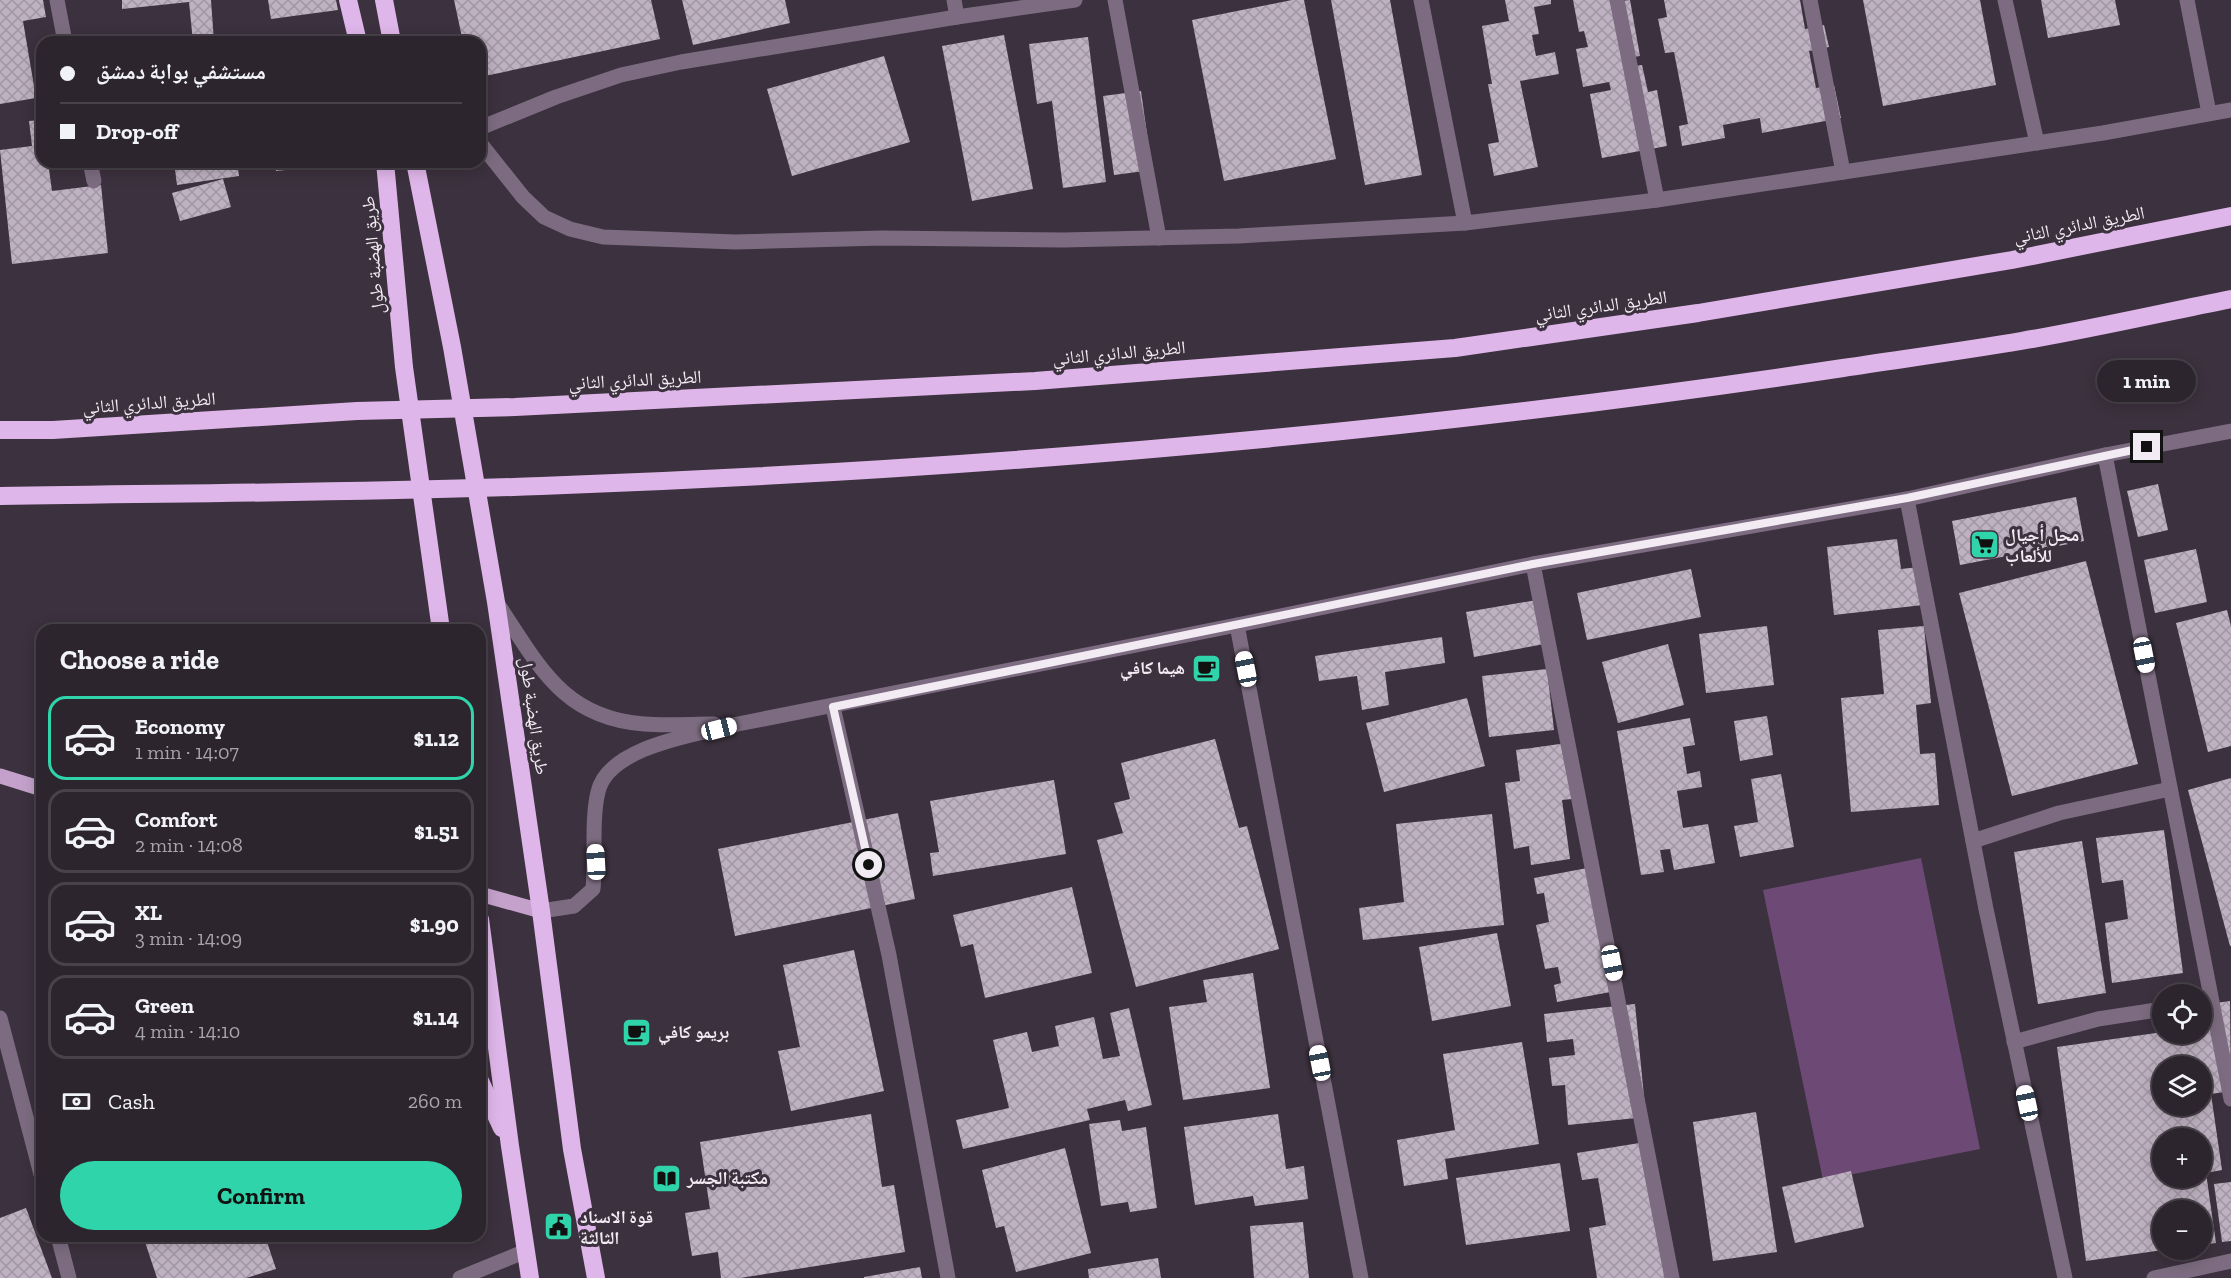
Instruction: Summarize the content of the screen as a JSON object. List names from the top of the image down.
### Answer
{
  "streets": {
    "highway": ["الطريق الدائري الثاني", "طريق الهضبة طول"]
  },
  "places": {
    "supermarket": ["محل أجيال للألعاب"],
    "cafe": ["هيما كافي", "بريمو كافي"],
    "library": ["مكتبة الجسر"],
    "public building": ["قوة الاسناد الثالثة"]
  },
  "page": {
    "banner": ["مستشفي بوابة دمشق", "Drop-off"],
    "bubble": "1 min",
    "heading": "Choose a ride",
    "list": [
      {
        "name": "Economy",
        "note": "1 min · 14:07",
        "value": "$1.12"
      },
      {
        "name": "Comfort",
        "note": "2 min · 14:08",
        "value": "$1.51"
      },
      {
        "name": "XL",
        "note": "3 min · 14:09",
        "value": "$1.90"
      },
      {
        "name": "Green",
        "note": "4 min · 14:10",
        "value": "$1.14"
      }
    ],
    "map_buttons": ["+", "−"],
    "pay": ["Cash", "260 m"],
    "buttons": "Confirm"
  }
}
